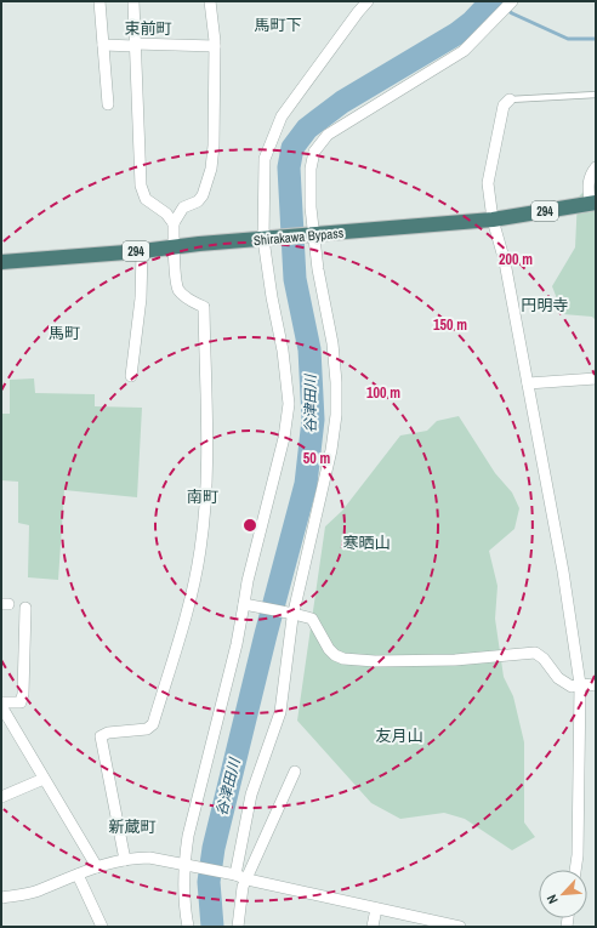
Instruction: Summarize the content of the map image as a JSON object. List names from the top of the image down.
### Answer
{
  "streets": {
    "highway": ["294", "Shirakawa Bypass"]
  },
  "districts": [
    "馬町下",
    "束前町",
    "円明寺",
    "馬町",
    "南町",
    "寒晒山",
    "友月山",
    "新蔵町"
  ],
  "water": ["谷津田川"],
  "north": "bottom left",
  "rings": [
    "200 m",
    "150 m",
    "100 m",
    "50 m"
  ]
}
